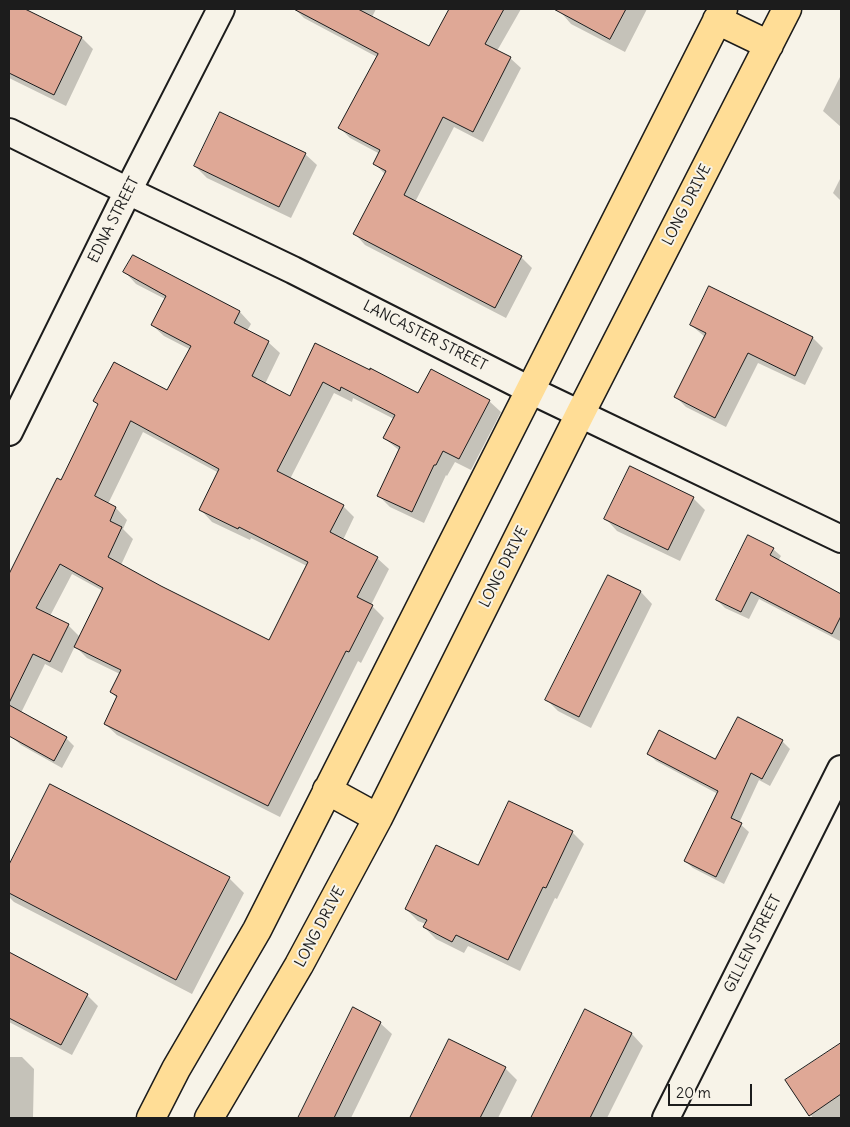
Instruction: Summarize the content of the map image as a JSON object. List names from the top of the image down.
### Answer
{
  "streets": {
    "main road": ["LONG DRIVE"],
    "street": ["EDNA STREET", "LANCASTER STREET", "GILLEN STREET"]
  },
  "crossings": [
    ["LONG DRIVE", "LANCASTER STREET"],
    ["EDNA STREET", "LANCASTER STREET"]
  ],
  "scale_bar": "20 m"
}
